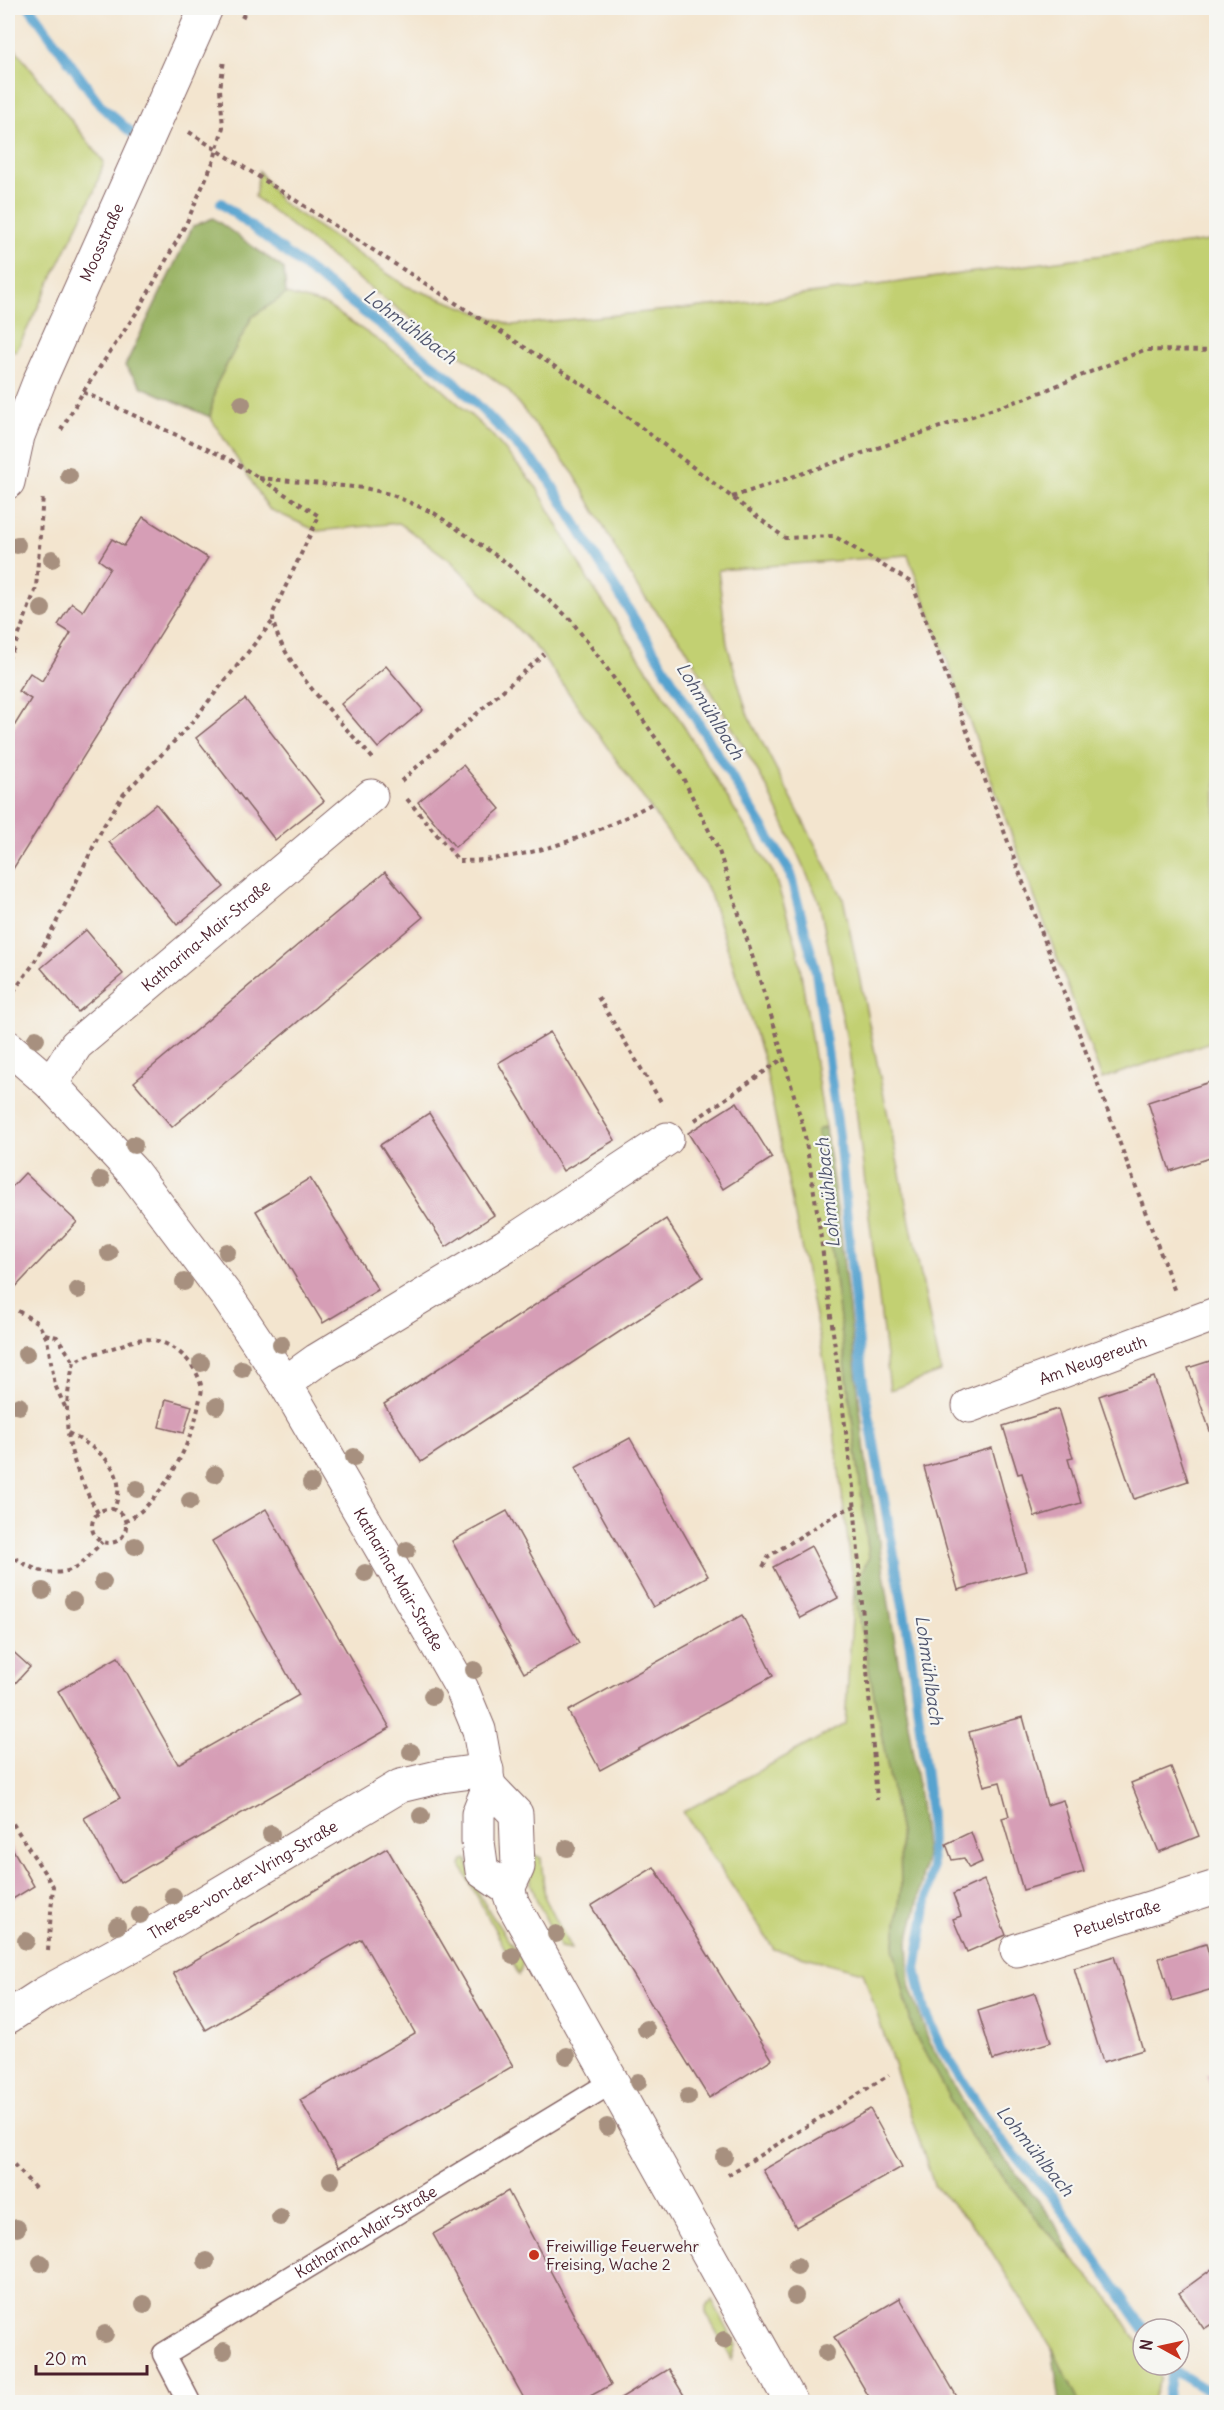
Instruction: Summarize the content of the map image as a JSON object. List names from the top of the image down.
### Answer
{
  "streets": {
    "street": [
      "Moosstraße",
      "Katharina-Mair-Straße",
      "Am Neugereuth",
      "Therese-von-der-Vring-Straße",
      "Petuelstraße"
    ]
  },
  "crossings": [
    ["Katharina-Mair-Straße", "Therese-von-der-Vring-Straße"]
  ],
  "water": ["Lohmühlbach"],
  "places": ["Freiwillige Feuerwehr Freising, Wache 2"],
  "scale_bar": "20 m",
  "north": "left"
}
